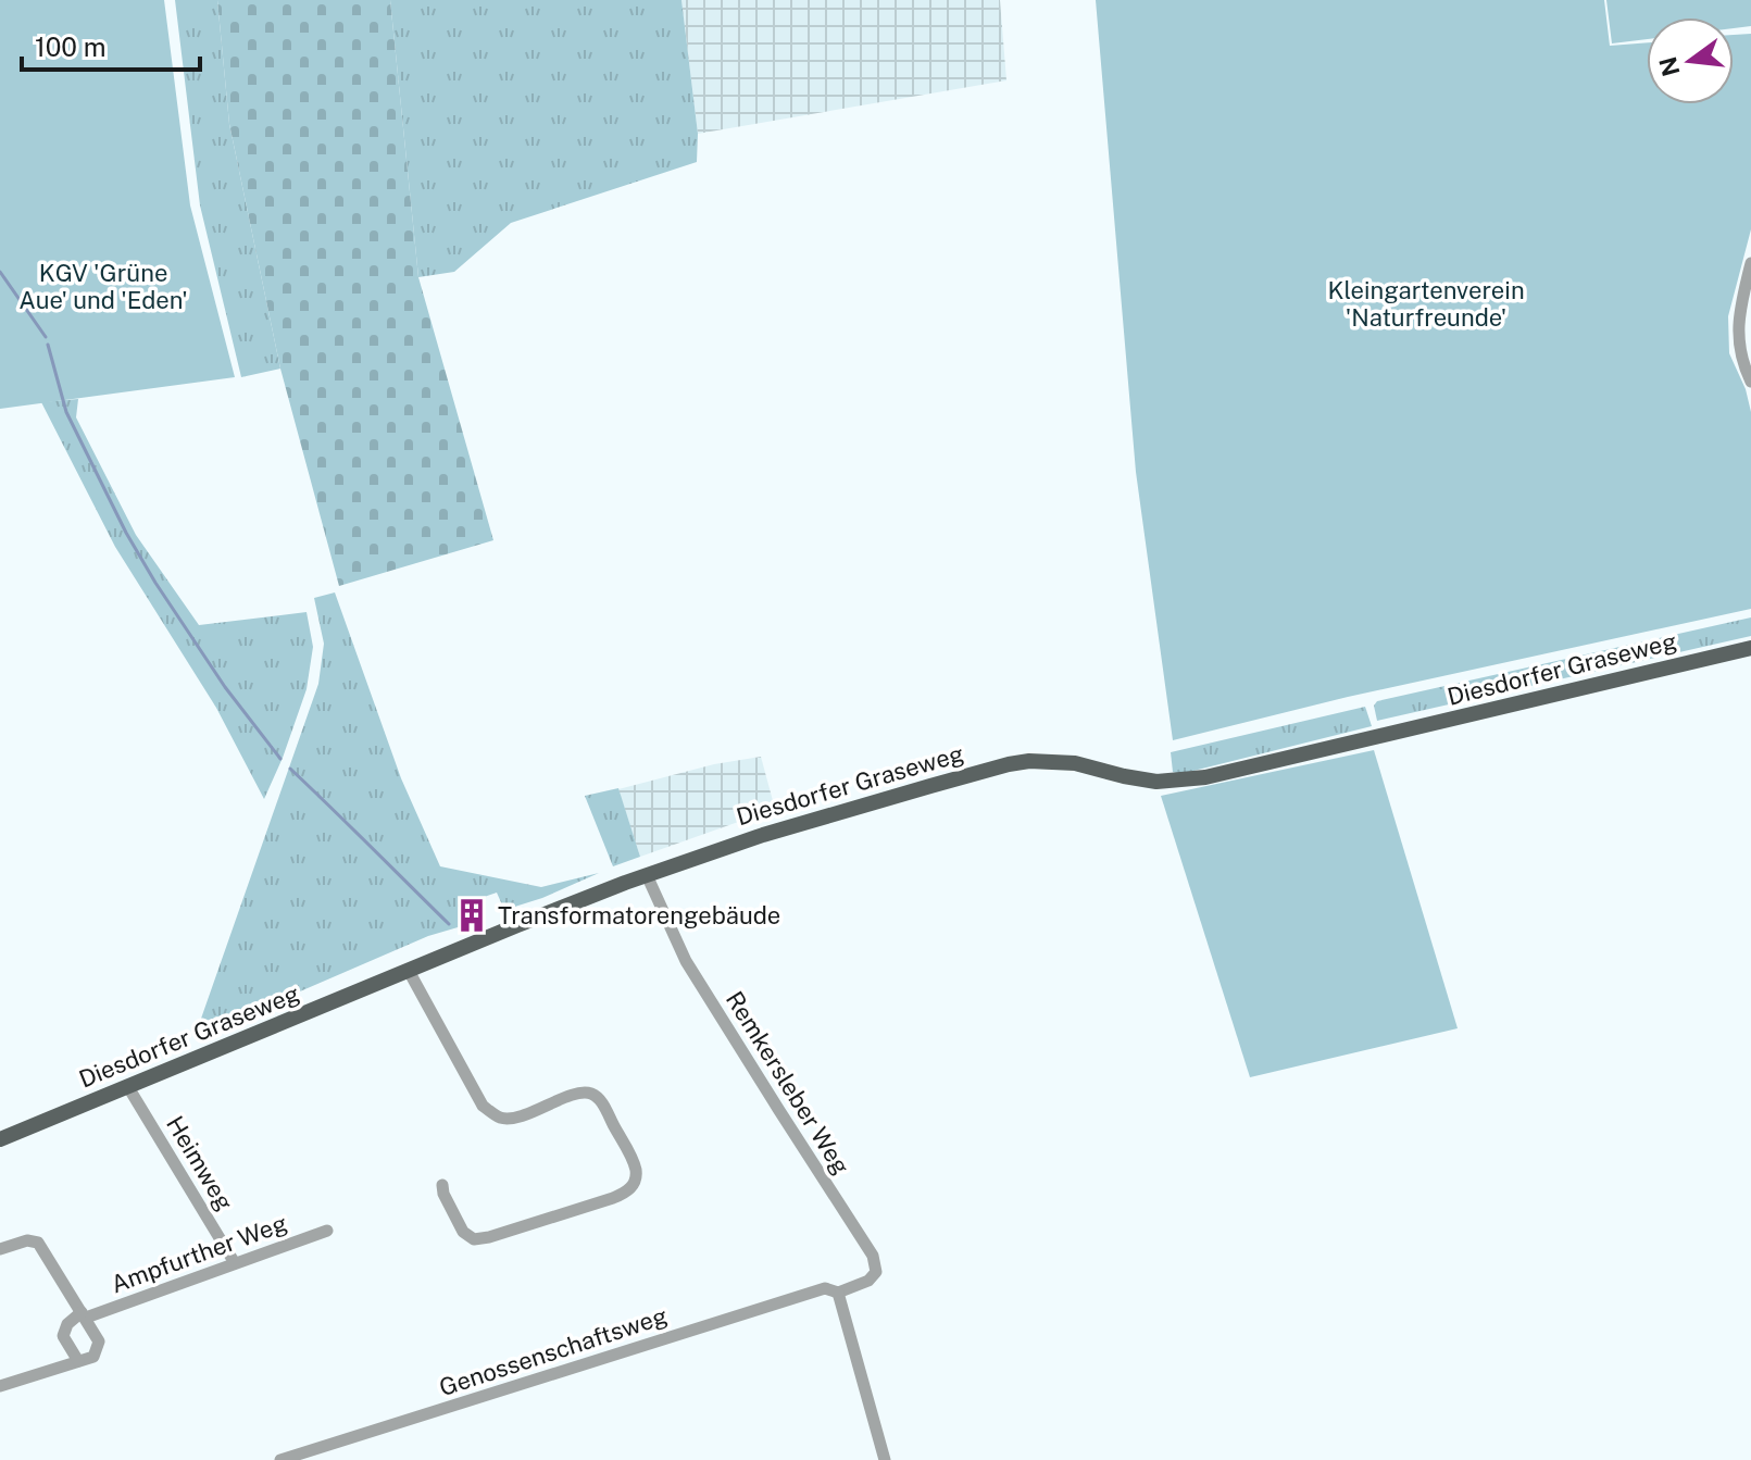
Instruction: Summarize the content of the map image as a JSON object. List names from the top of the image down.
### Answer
{
  "streets": {
    "main road": ["Diesdorfer Graseweg"],
    "street": [
      "Remkersleber Weg",
      "Heimweg",
      "Ampfurther Weg",
      "Genossenschaftsweg"
    ]
  },
  "crossings": [
    ["Diesdorfer Graseweg", "Remkersleber Weg"],
    ["Diesdorfer Graseweg", "Heimweg"],
    ["Remkersleber Weg", "Genossenschaftsweg"],
    ["Heimweg", "Ampfurther Weg"]
  ],
  "parks": ["KGV 'Grüne Aue' und 'Eden'", "Kleingartenverein 'Naturfreunde'"],
  "places": {
    "building": ["Transformatorengebäude"]
  },
  "scale_bar": "100 m",
  "north": "left"
}
